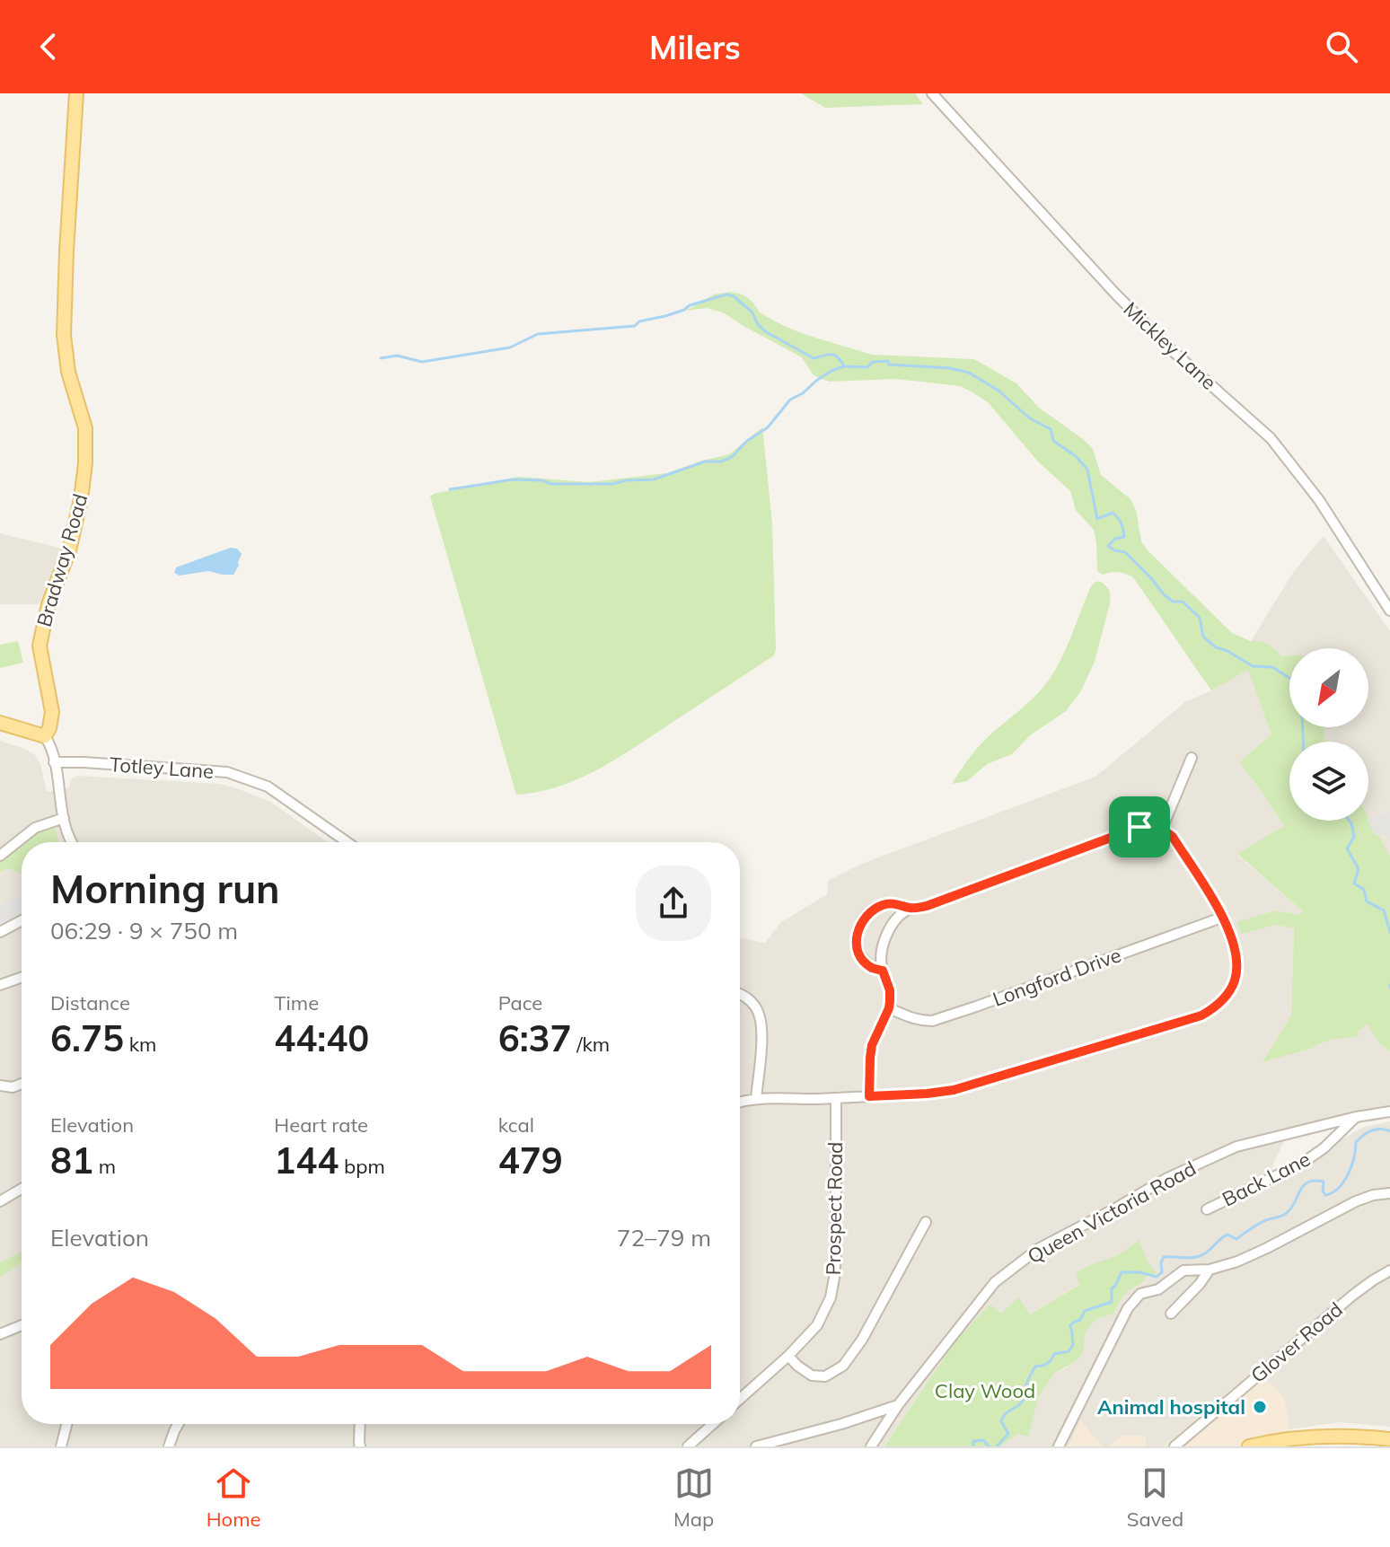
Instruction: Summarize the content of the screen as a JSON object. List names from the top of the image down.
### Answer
{
  "streets": {
    "main road": ["Bradway Road"],
    "street": [
      "Mickley Lane",
      "Totley Lane",
      "Longford Drive",
      "Back Lane",
      "Prospect Road",
      "Queen Victoria Road",
      "Glover Road"
    ]
  },
  "crossings": [
    ["Back Lane", "Queen Victoria Road"]
  ],
  "parks": ["Clay Wood"],
  "places": ["Animal hospital"],
  "north": "bottom left",
  "page": {
    "header": "Milers",
    "heading": ["Morning run", "06:29 · 9 × 750 m"],
    "stats": [
      ["Distance", "6.75 km"],
      ["Time", "44:40"],
      ["Pace", "6:37 /km"],
      ["Elevation", "81 m"],
      ["Heart rate", "144 bpm"],
      ["kcal", "479"]
    ],
    "chart": ["Elevation", "72–79 m"],
    "tabs": ["Home", "Map", "Saved"]
  }
}
